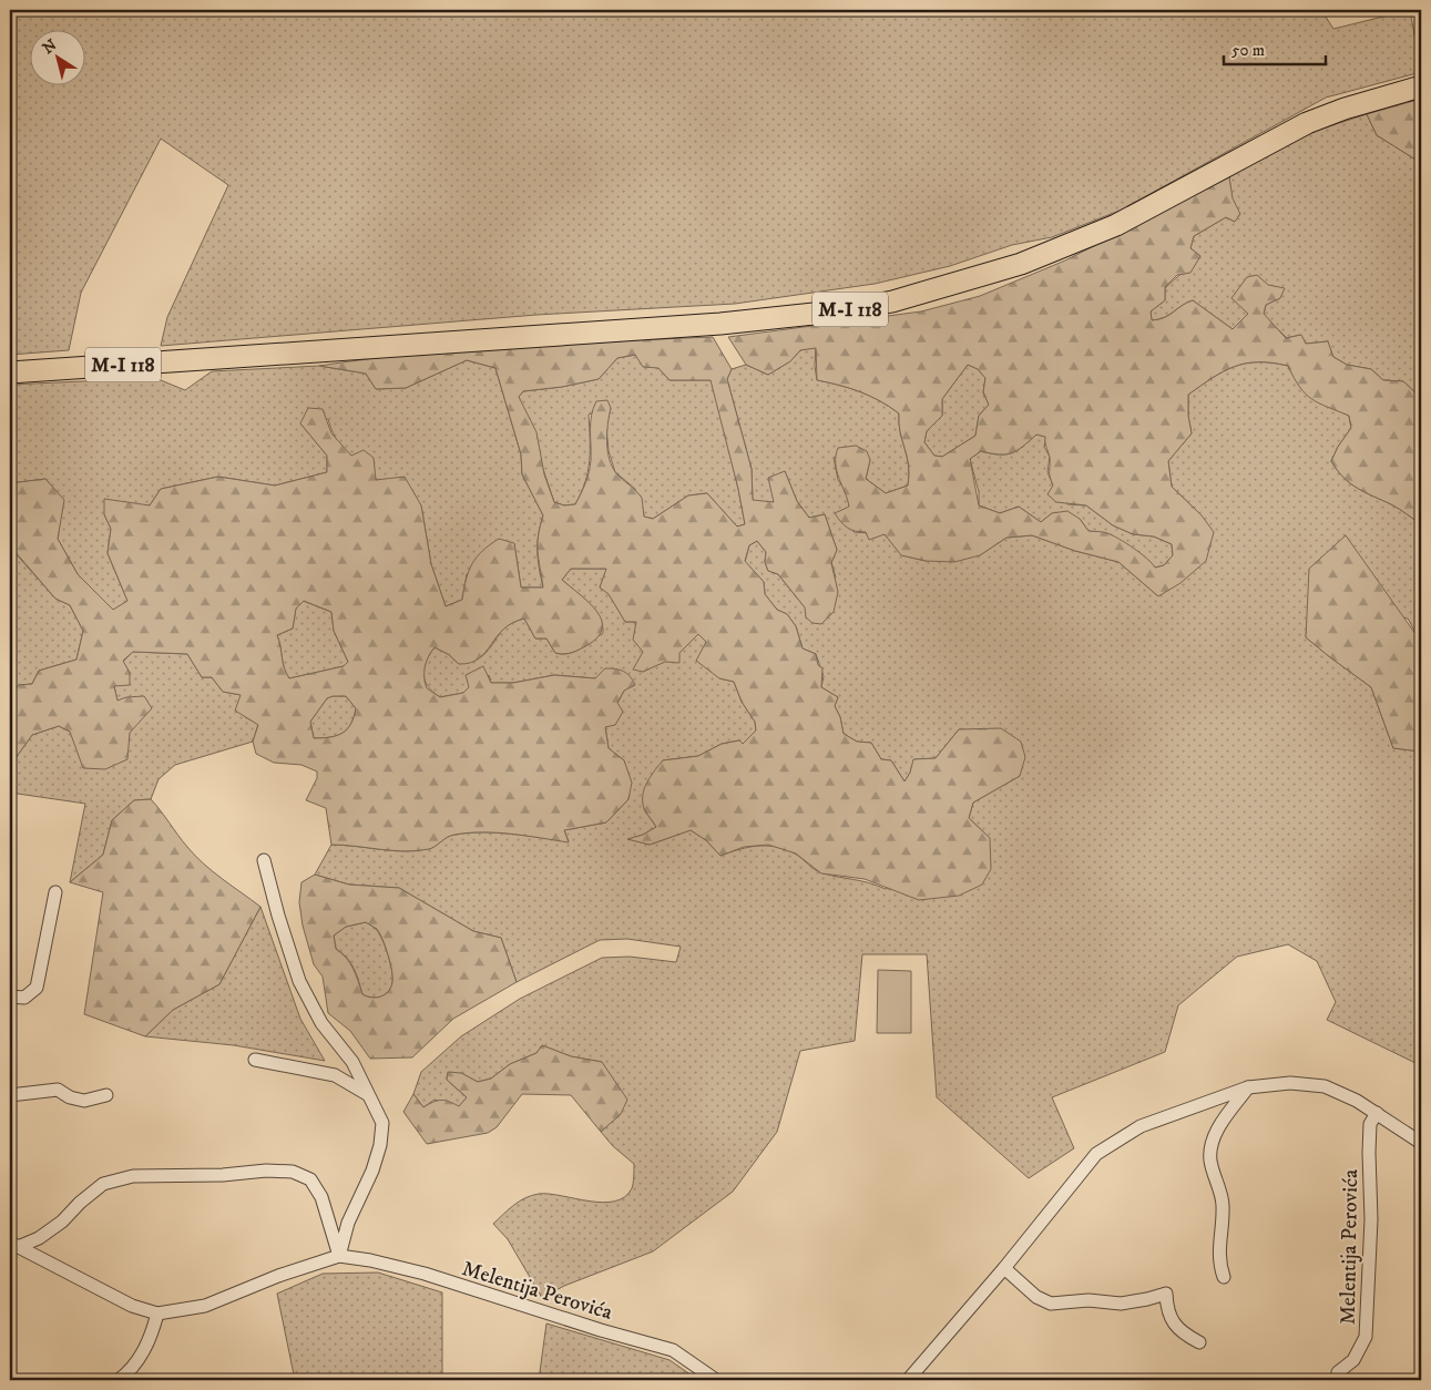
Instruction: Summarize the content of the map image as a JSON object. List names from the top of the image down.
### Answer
{
  "streets": {
    "main road": ["M-I 118"],
    "street": ["Melentija Perovića"]
  },
  "scale_bar": "50 m",
  "north": "top left"
}
